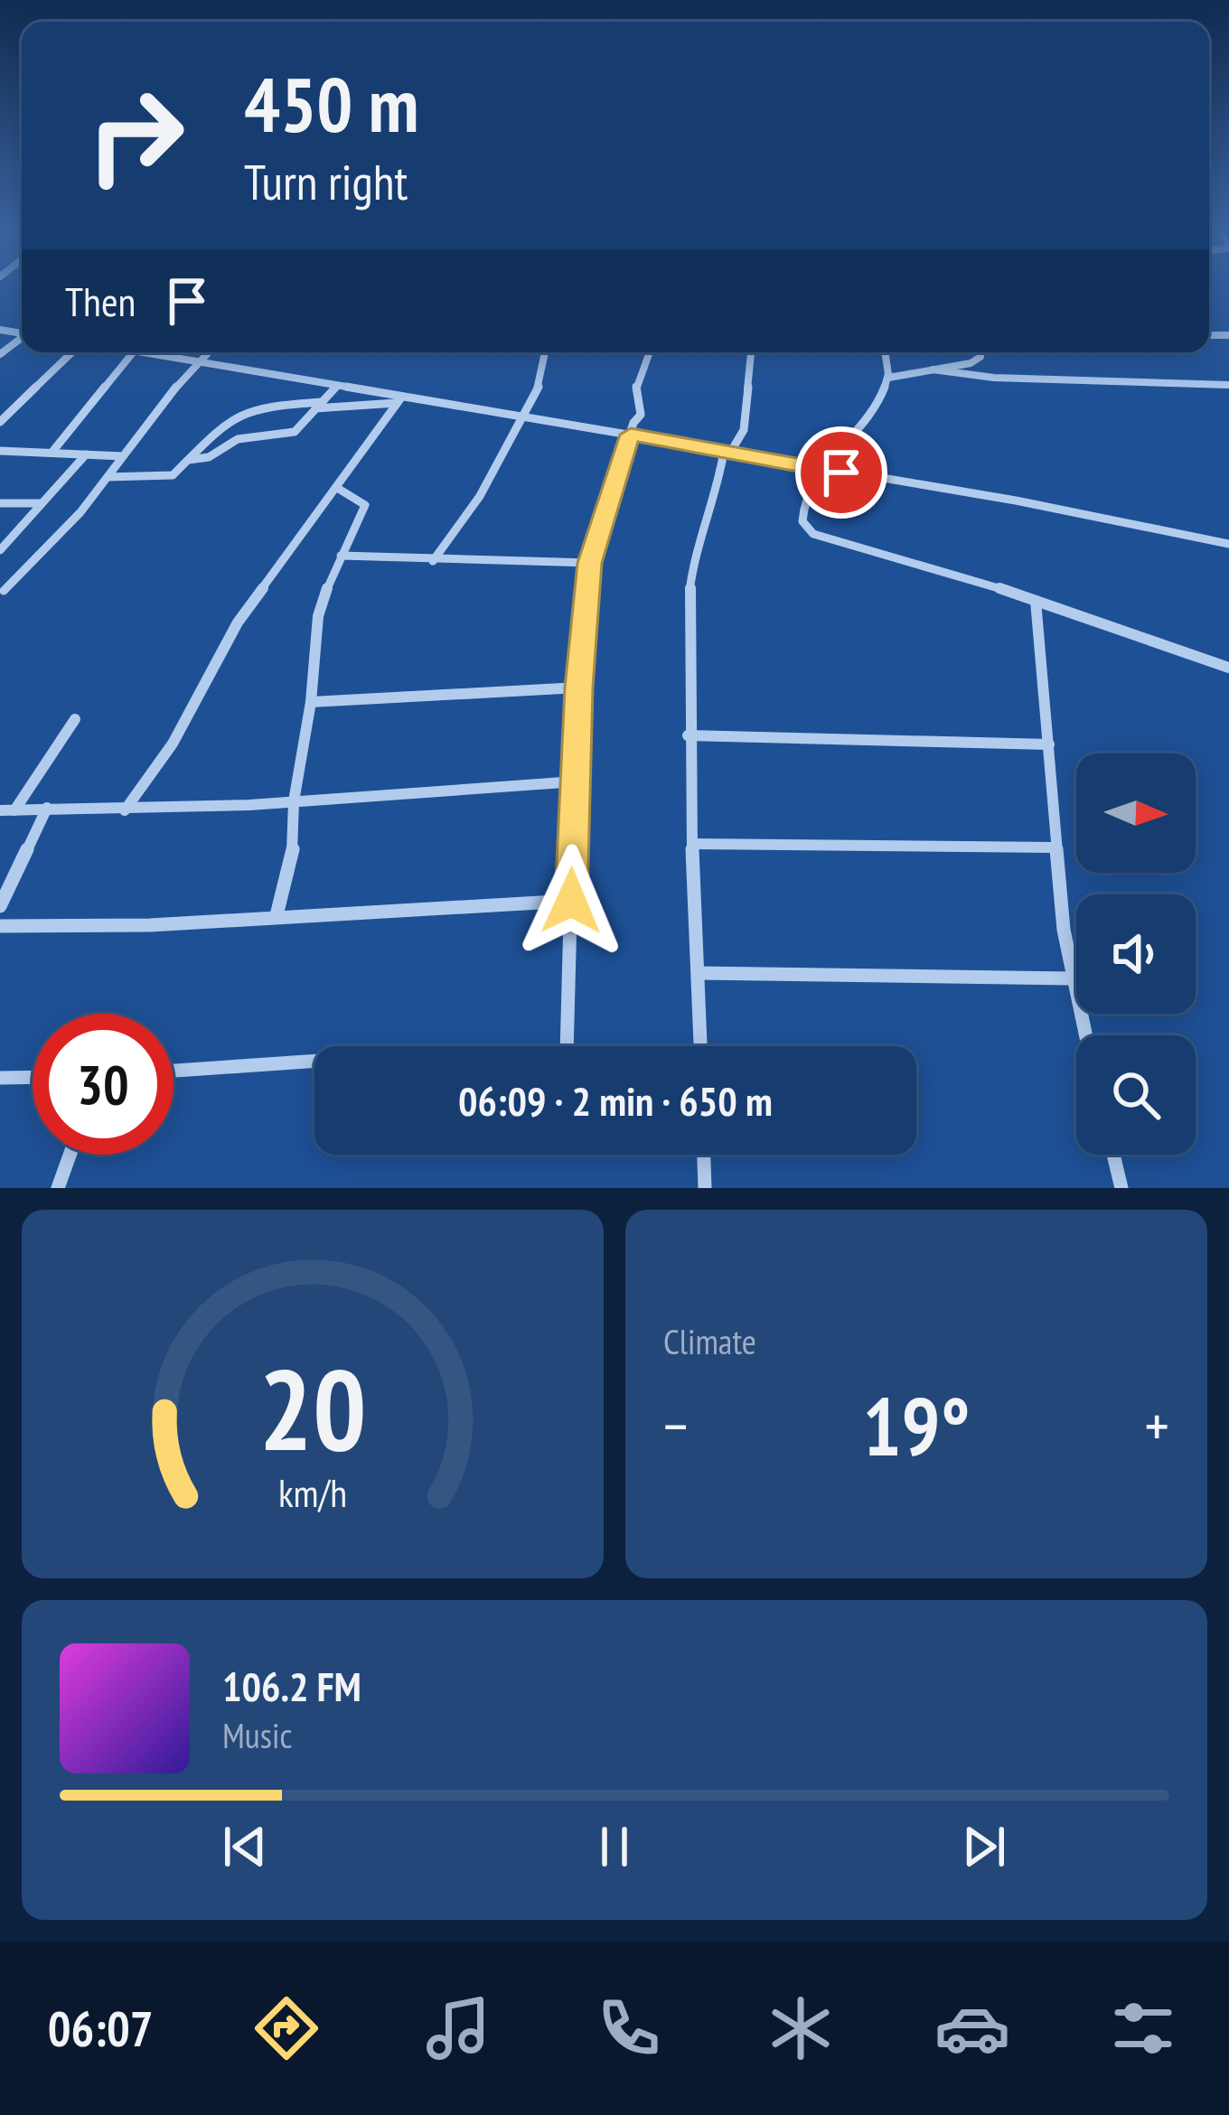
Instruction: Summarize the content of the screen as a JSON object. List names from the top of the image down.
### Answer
{
  "north": "right",
  "page": {
    "turn": ["450 m", "Turn right"],
    "then": "Then",
    "limit": "30",
    "trip": "06:09 · 2 min · 650 m",
    "tile": "Climate",
    "heat": ["−", "19°", "+"],
    "song": ["106.2 FM", "Music"],
    "tabs": "06:07",
    "gauge": ["20", "km/h"]
  }
}
